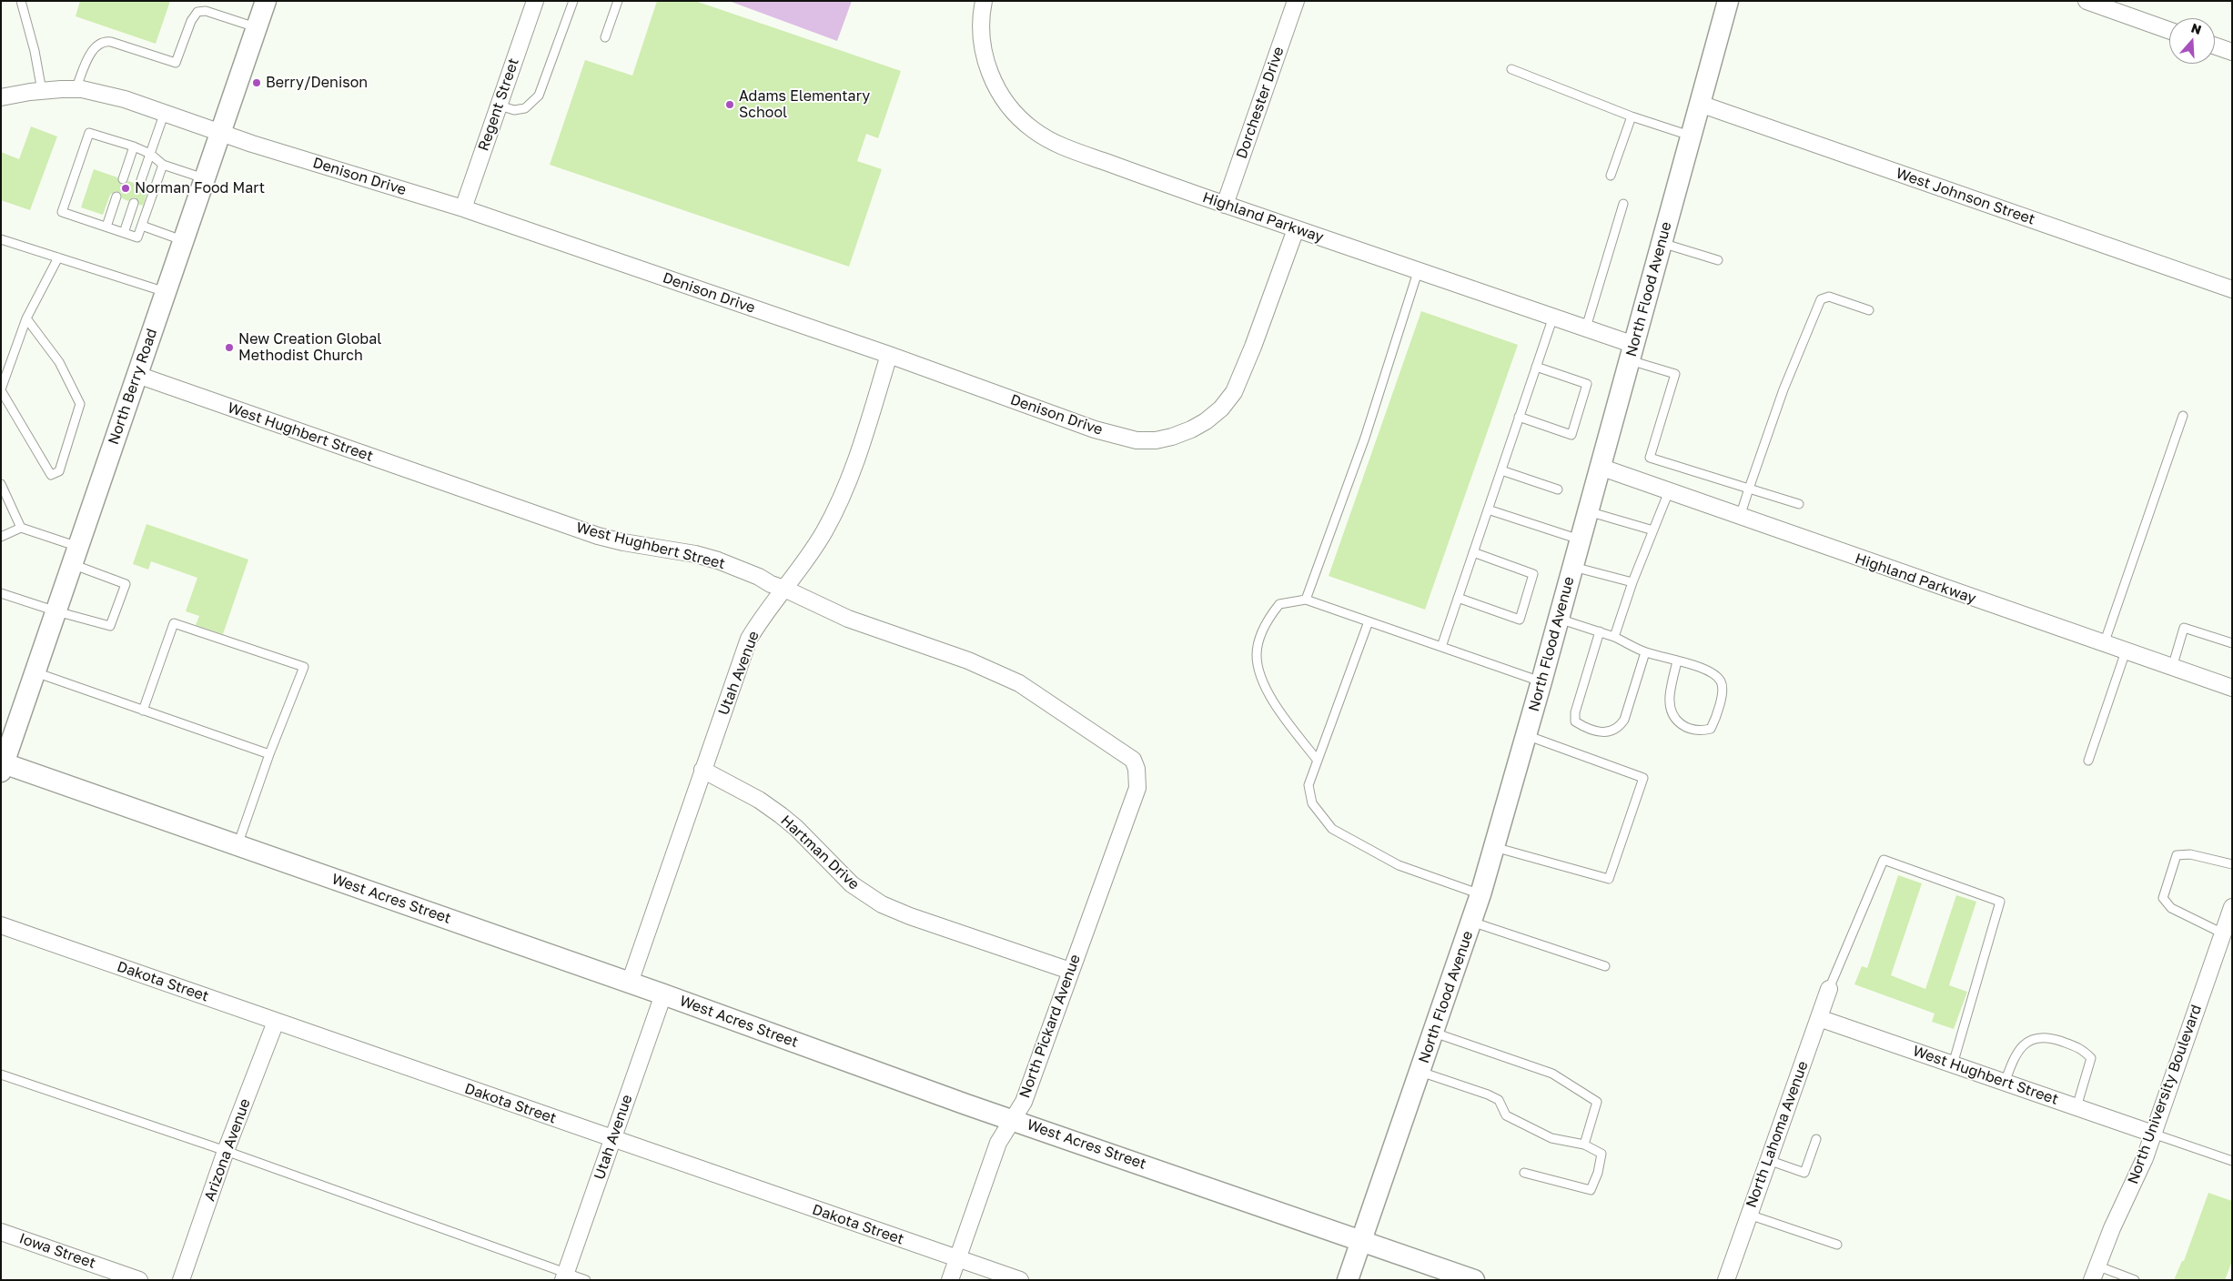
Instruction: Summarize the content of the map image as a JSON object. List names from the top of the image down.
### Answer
{
  "streets": {
    "street": [
      "Dorchester Drive",
      "Regent Street",
      "Denison Drive",
      "West Johnson Street",
      "Highland Parkway",
      "North Flood Avenue",
      "North Berry Road",
      "West Hughbert Street",
      "Utah Avenue",
      "Hartman Drive",
      "West Acres Street",
      "Dakota Street",
      "North Pickard Avenue",
      "North University Boulevard",
      "North Lahoma Avenue",
      "Arizona Avenue",
      "Iowa Street"
    ]
  },
  "crossings": [
    ["Dorchester Drive", "Highland Parkway"],
    ["Regent Street", "Denison Drive"],
    ["Denison Drive", "Highland Parkway"],
    ["Denison Drive", "North Berry Road"],
    ["Denison Drive", "Utah Avenue"],
    ["West Johnson Street", "North Flood Avenue"],
    ["Highland Parkway", "North Flood Avenue"],
    ["North Flood Avenue", "West Acres Street"],
    ["North Berry Road", "West Hughbert Street"],
    ["North Berry Road", "West Acres Street"],
    ["West Hughbert Street", "Utah Avenue"],
    ["West Hughbert Street", "North Pickard Avenue"],
    ["West Hughbert Street", "North University Boulevard"],
    ["West Hughbert Street", "North Lahoma Avenue"],
    ["Utah Avenue", "Hartman Drive"],
    ["Utah Avenue", "West Acres Street"],
    ["Utah Avenue", "Dakota Street"],
    ["Hartman Drive", "North Pickard Avenue"],
    ["West Acres Street", "North Pickard Avenue"],
    ["Dakota Street", "North Pickard Avenue"],
    ["Dakota Street", "Arizona Avenue"]
  ],
  "places": [
    "Berry/Denison",
    "Adams Elementary School",
    "Norman Food Mart",
    "New Creation Global Methodist Church"
  ],
  "north": "top"
}
